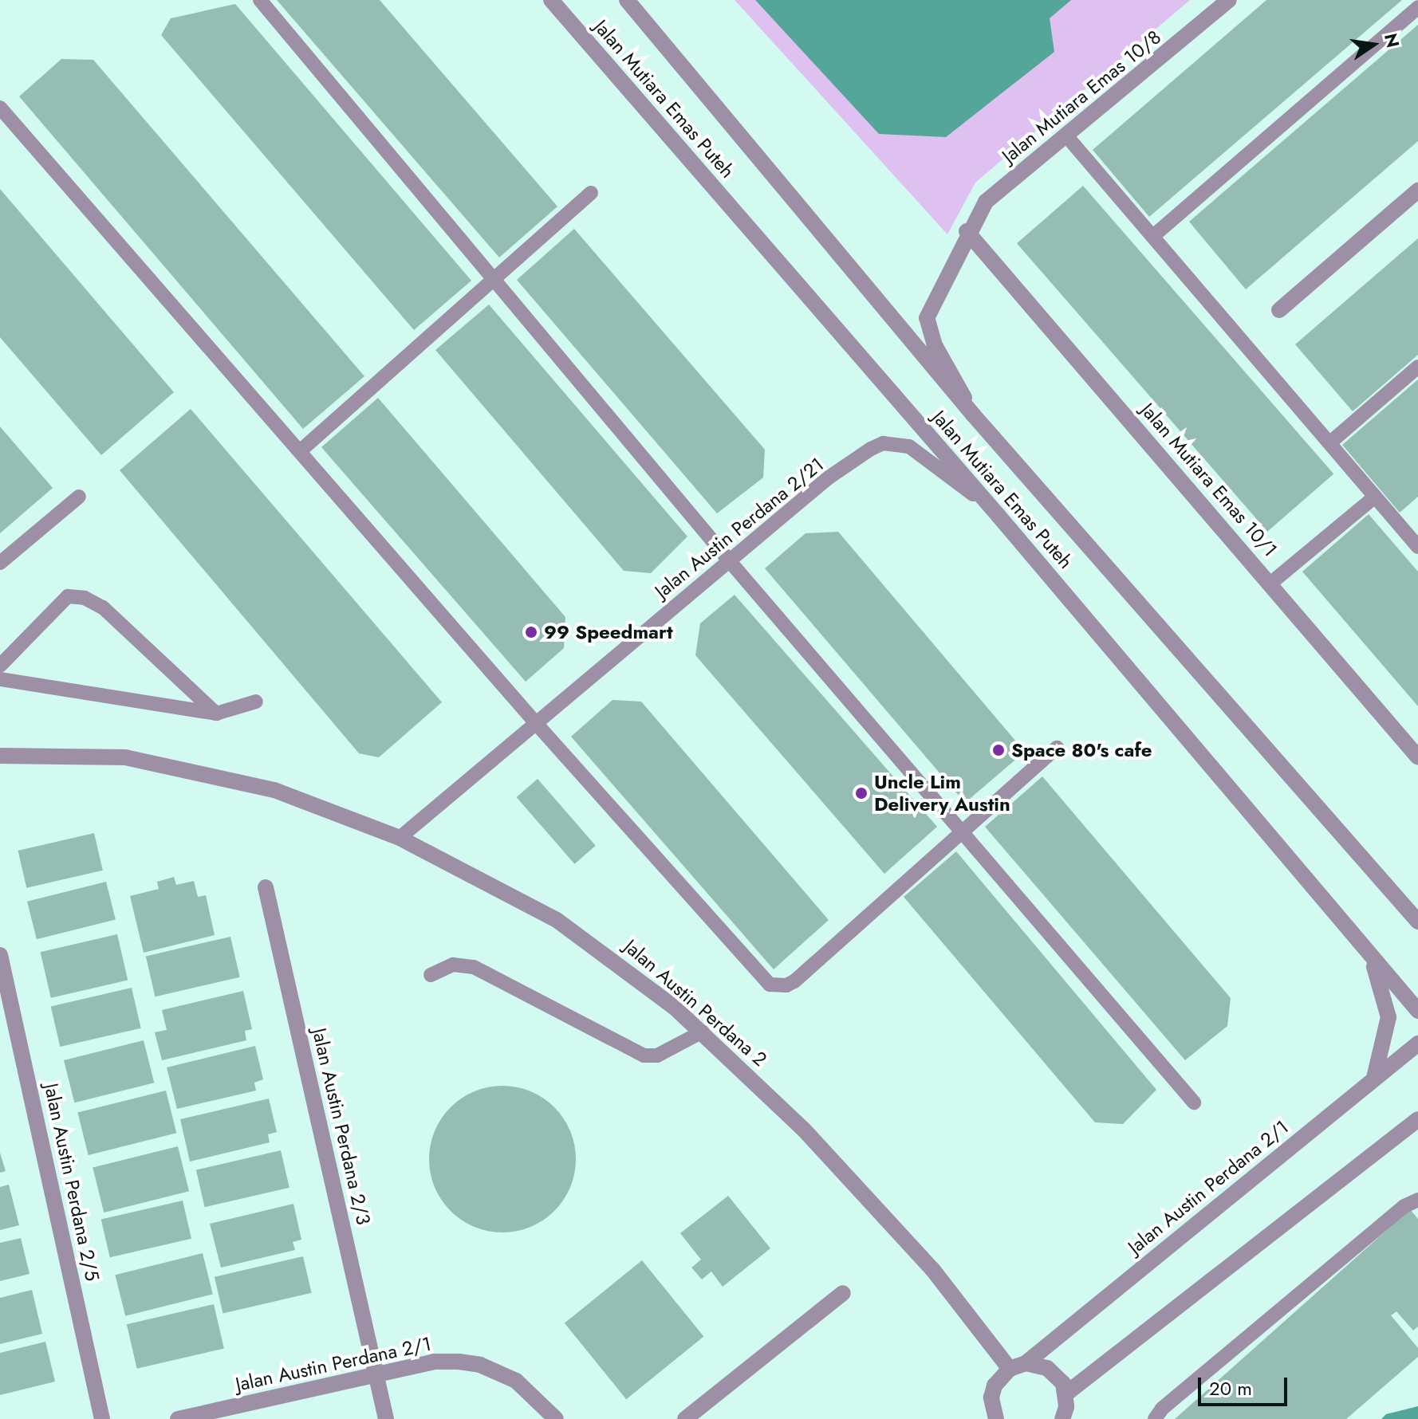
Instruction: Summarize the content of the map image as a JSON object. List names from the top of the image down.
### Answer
{
  "streets": {
    "street": [
      "Jalan Mutiara Emas 10/8",
      "Jalan Mutiara Emas Puteh",
      "Jalan Mutiara Emas 10/1",
      "Jalan Austin Perdana 2",
      "Jalan Austin Perdana 2/3",
      "Jalan Austin Perdana 2/5",
      "Jalan Austin Perdana 2/1"
    ],
    "lane": ["Jalan Austin Perdana 2/21"]
  },
  "crossings": [
    ["Jalan Mutiara Emas 10/8", "Jalan Mutiara Emas Puteh"],
    ["Jalan Mutiara Emas 10/8", "Jalan Mutiara Emas 10/1"],
    ["Jalan Mutiara Emas Puteh", "Jalan Austin Perdana 2/21"],
    ["Jalan Austin Perdana 2/21", "Jalan Austin Perdana 2"],
    ["Jalan Austin Perdana 2/3", "Jalan Austin Perdana 2/1"]
  ],
  "places": ["99 Speedmart", "Space 80's cafe", "Uncle Lim Delivery Austin"],
  "scale_bar": "20 m",
  "north": "right"
}
